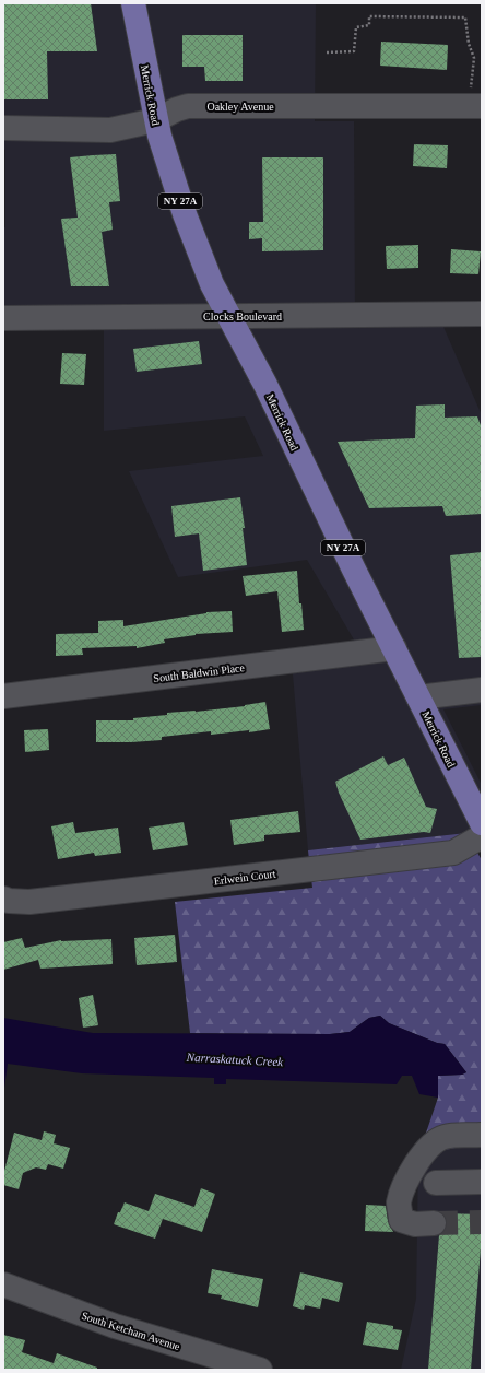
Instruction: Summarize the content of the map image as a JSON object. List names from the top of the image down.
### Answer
{
  "streets": {
    "main road": ["Merrick Road", "NY 27A"],
    "street": [
      "Oakley Avenue",
      "Clocks Boulevard",
      "South Baldwin Place",
      "Erlwein Court",
      "South Ketcham Avenue"
    ]
  },
  "crossings": [
    ["Merrick Road", "Oakley Avenue"],
    ["Merrick Road", "Clocks Boulevard"],
    ["Merrick Road", "South Baldwin Place"]
  ],
  "water": ["Narraskatuck Creek"]
}
